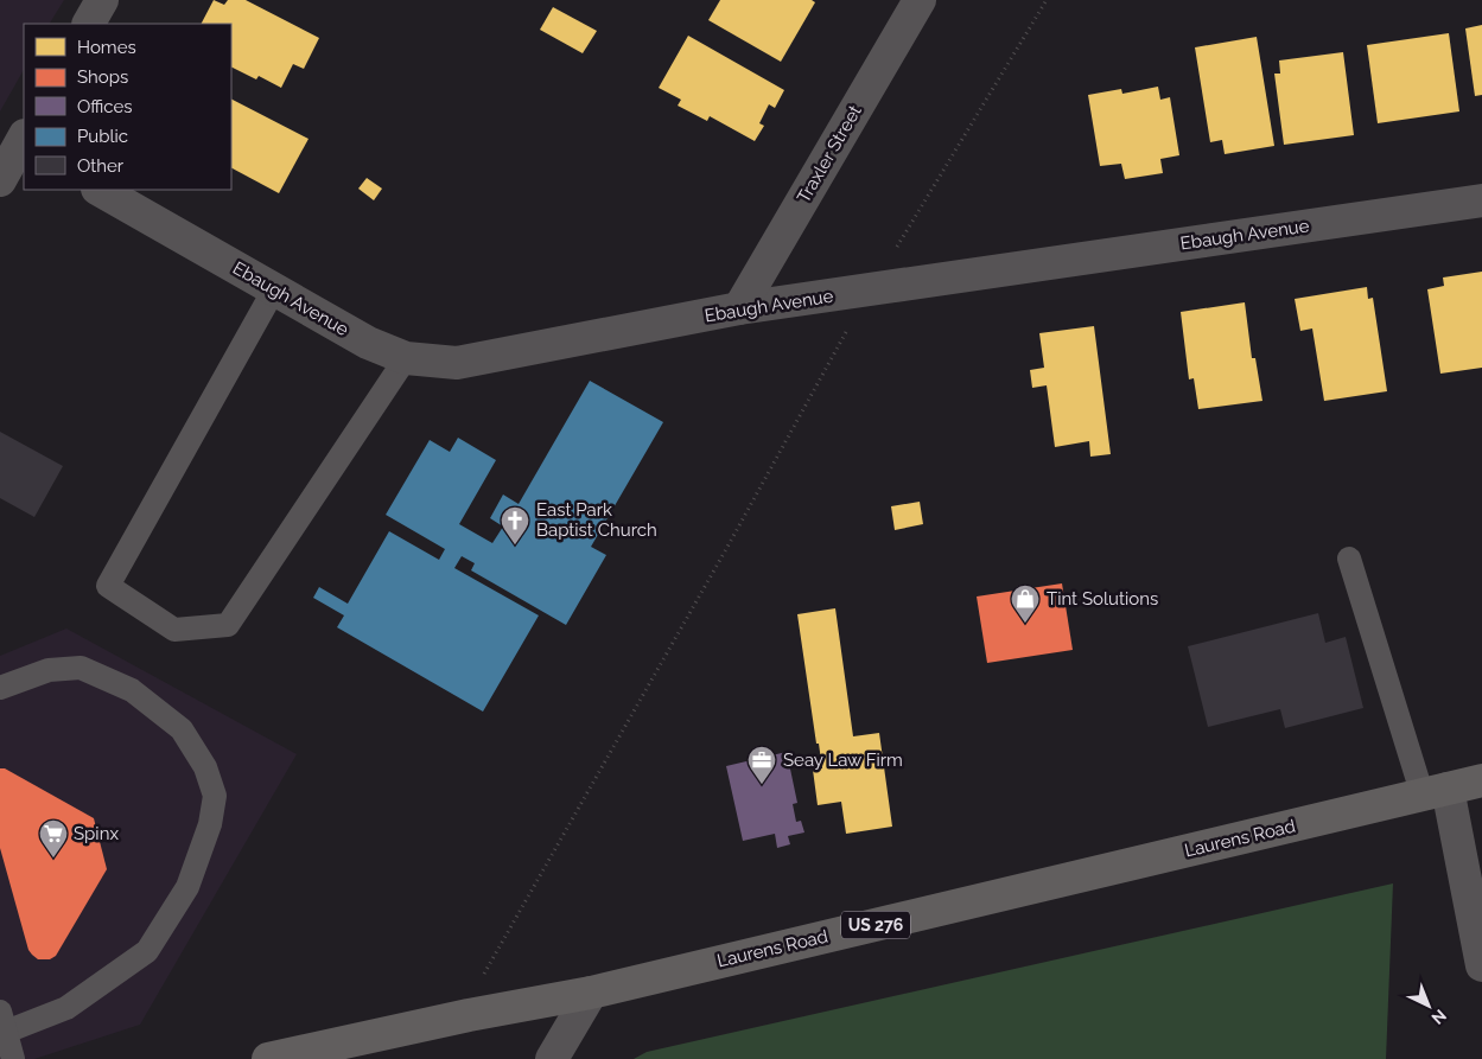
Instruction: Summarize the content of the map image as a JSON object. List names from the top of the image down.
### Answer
{
  "streets": {
    "main road": ["Laurens Road", "US 276"],
    "street": ["Traxler Street", "Ebaugh Avenue"]
  },
  "crossings": [
    ["Traxler Street", "Ebaugh Avenue"]
  ],
  "places": {
    "church": ["East Park Baptist Church"],
    "shop": ["Tint Solutions"],
    "office": ["Seay Law Firm"],
    "supermarket": ["Spinx"]
  },
  "legend": [
    "Homes",
    "Shops",
    "Offices",
    "Public",
    "Other"
  ],
  "north": "bottom right"
}
